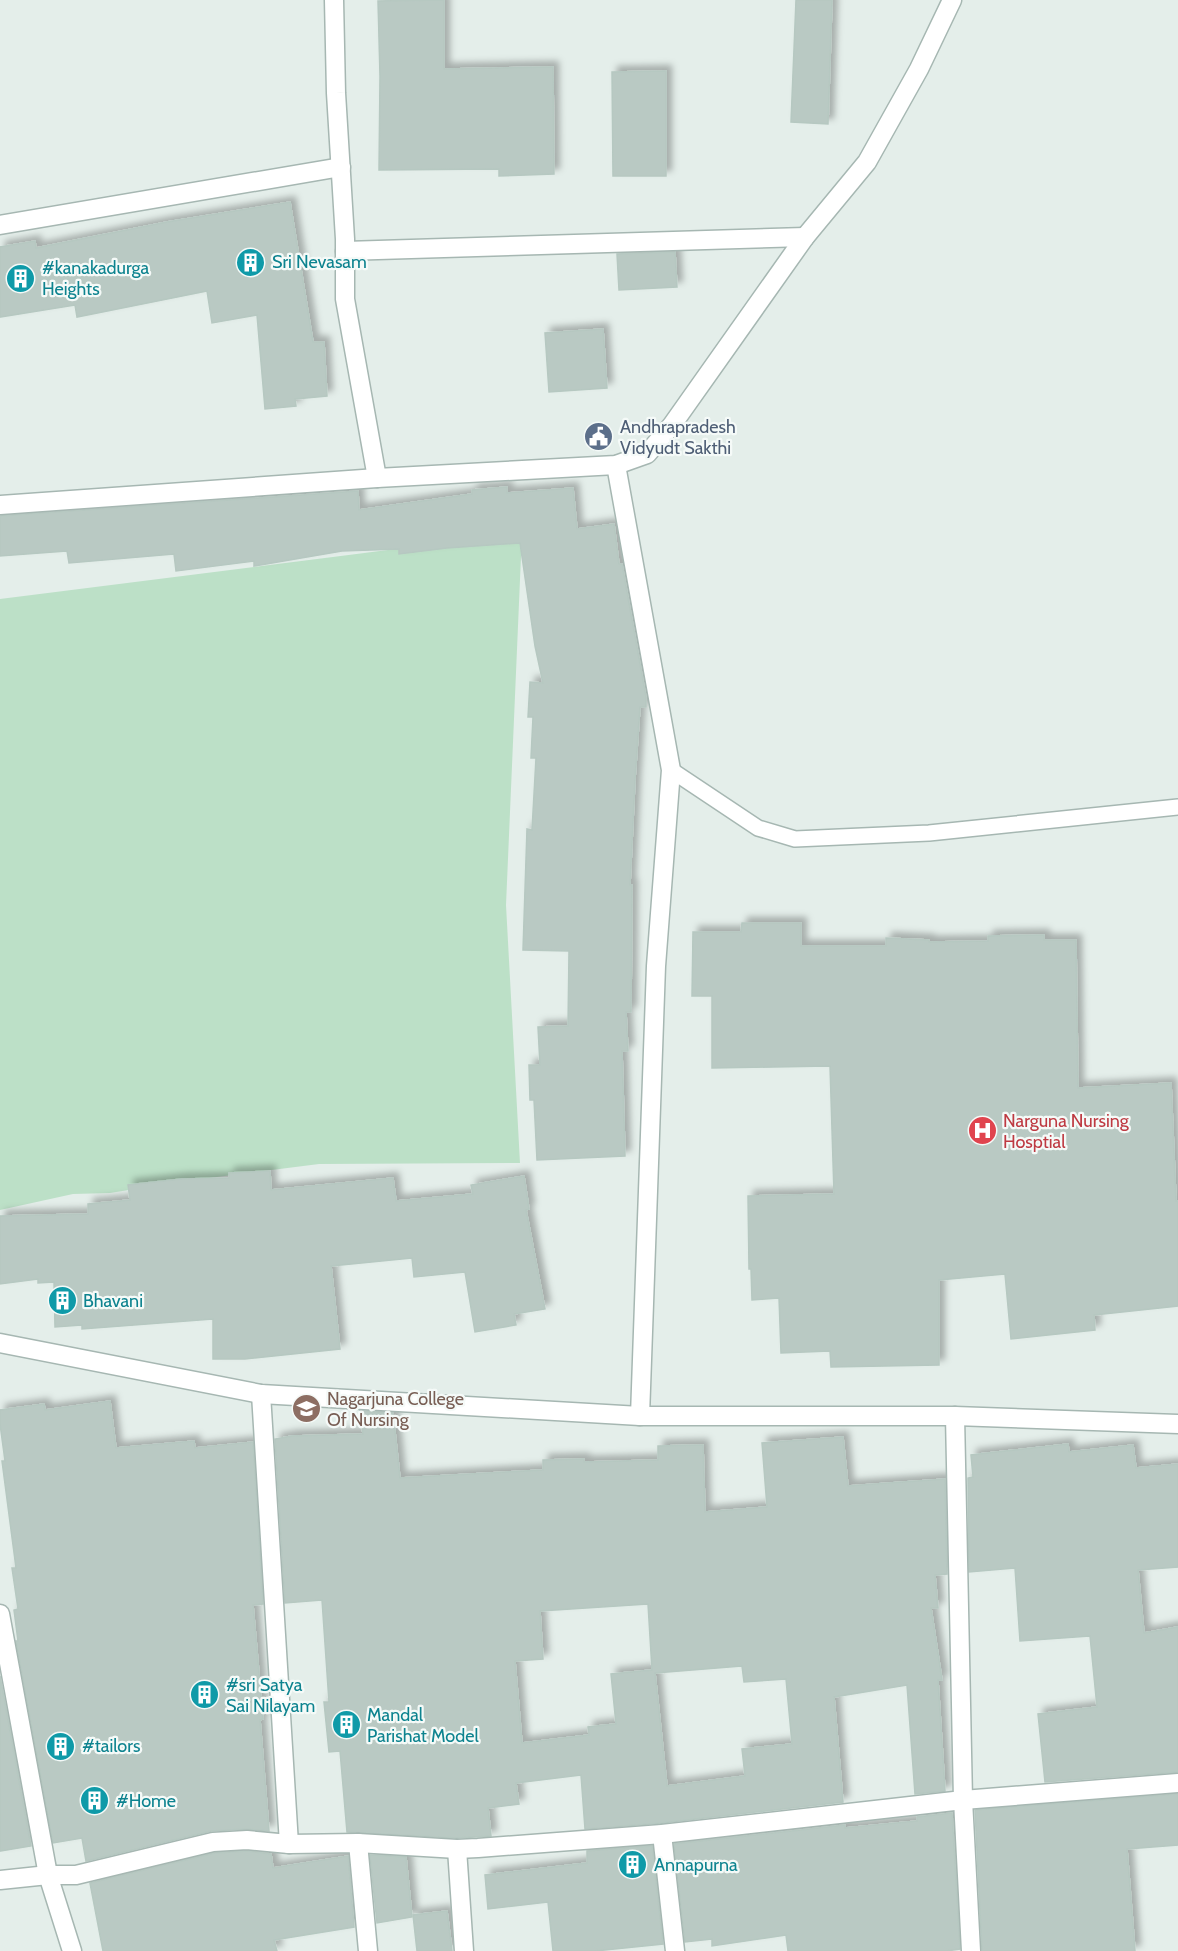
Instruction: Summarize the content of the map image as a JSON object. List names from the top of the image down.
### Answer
{
  "places": {
    "building": [
      "Sri Nevasam",
      "#kanakadurga Heights",
      "Bhavani",
      "#sri Satya Sai Nilayam",
      "Mandal Parishat Model",
      "#tailors",
      "#Home",
      "Annapurna"
    ],
    "public building": ["Andhrapradesh Vidyudt Sakthi"],
    "hospital": ["Narguna Nursing Hosptial"],
    "school or university": ["Nagarjuna College Of Nursing"]
  }
}
